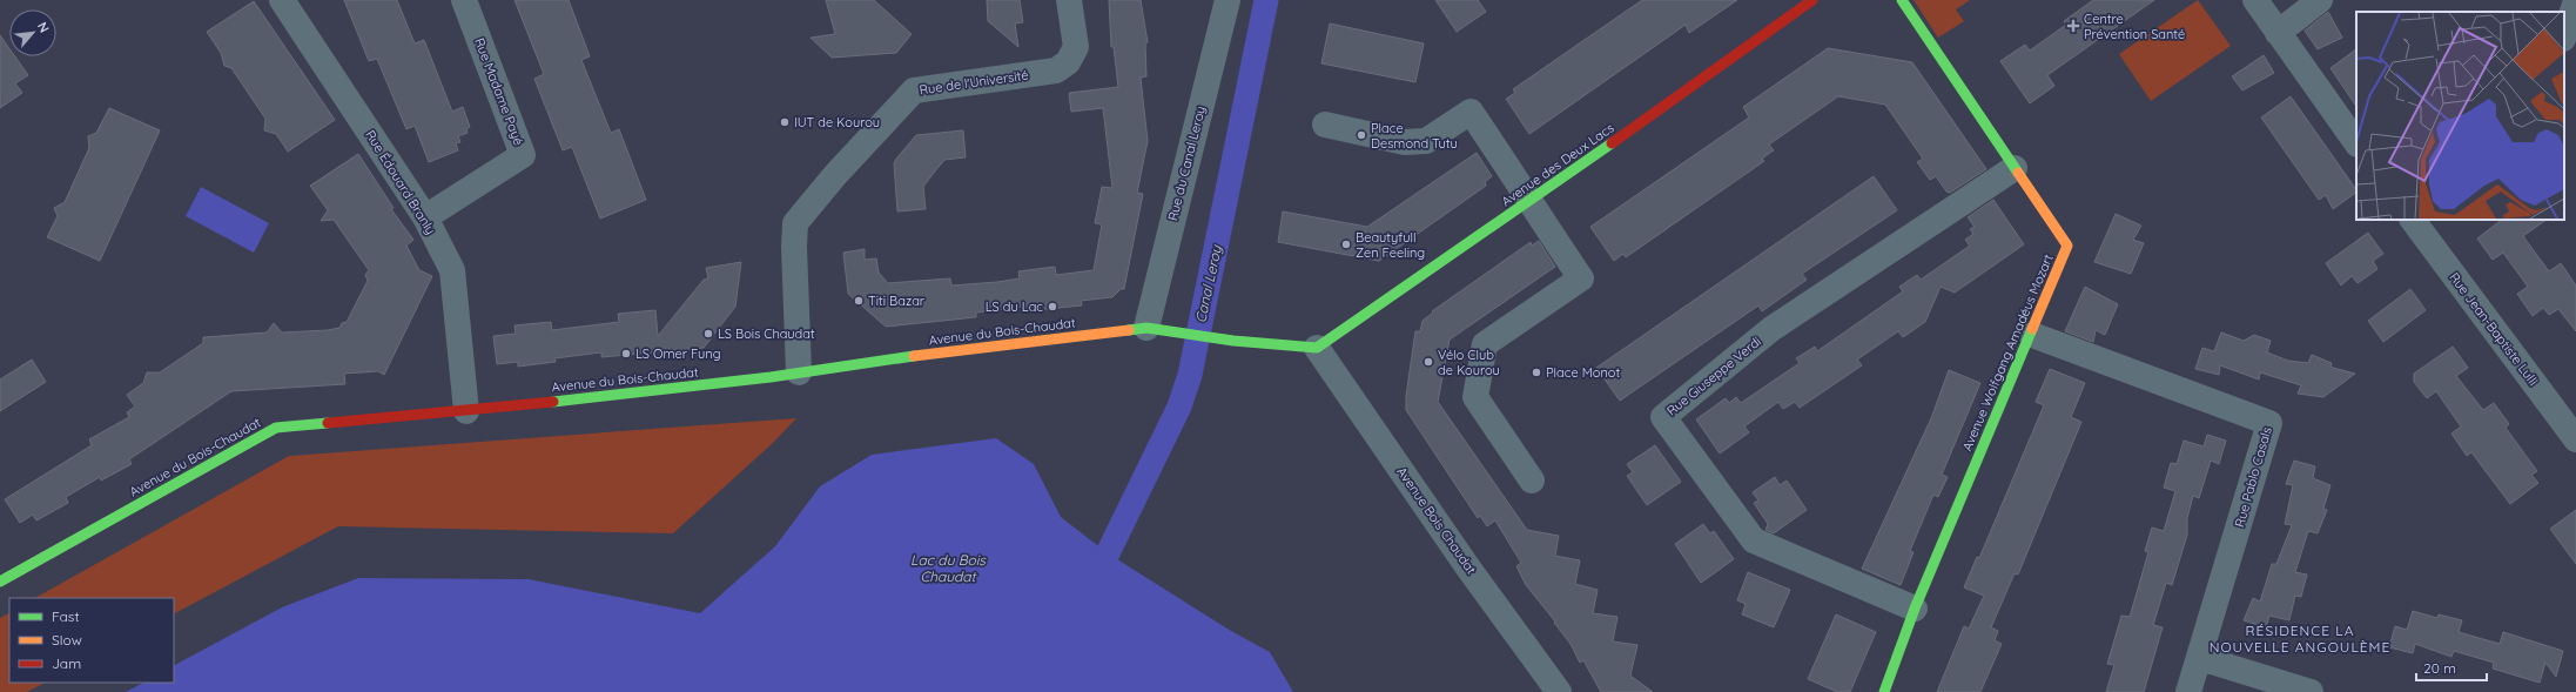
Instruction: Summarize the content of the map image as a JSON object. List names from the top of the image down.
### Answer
{
  "streets": {
    "street": [
      "Rue de l'Université",
      "Rue Madame Payé",
      "Rue du Canal Leroy",
      "Avenue des Deux Lacs",
      "Rue Édouard Branly",
      "Rue Jean-Baptiste Lulli",
      "Avenue du Bois-Chaudat",
      "Avenue Wolfgang Amadéus Mozart",
      "Rue Giuseppe Verdi",
      "Rue Pablo Casals",
      "Avenue Bois Chaudat"
    ]
  },
  "crossings": [
    ["Rue de l'Université", "Avenue du Bois-Chaudat"],
    ["Rue Madame Payé", "Rue Édouard Branly"],
    ["Rue du Canal Leroy", "Avenue du Bois-Chaudat"],
    ["Avenue des Deux Lacs", "Avenue du Bois-Chaudat"],
    ["Avenue des Deux Lacs", "Avenue Bois Chaudat"],
    ["Rue Édouard Branly", "Avenue du Bois-Chaudat"],
    ["Avenue du Bois-Chaudat", "Avenue Bois Chaudat"],
    ["Avenue Wolfgang Amadéus Mozart", "Rue Giuseppe Verdi"],
    ["Avenue Wolfgang Amadéus Mozart", "Rue Pablo Casals"]
  ],
  "districts": ["RÉSIDENCE LA NOUVELLE ANGOULÈME"],
  "water": ["Canal Leroy", "Lac du Bois Chaudat"],
  "places": {
    "health": ["Centre Prévention Santé"],
    "other": [
      "IUT de Kourou",
      "Place Desmond Tutu",
      "Beautyfull Zen Feeling",
      "Titi Bazar",
      "LS du Lac",
      "LS Bois Chaudat",
      "LS Omer Fung",
      "Vélo Club de Kourou",
      "Place Monot"
    ]
  },
  "legend": ["Fast", "Slow", "Jam"],
  "scale_bar": "20 m",
  "north": "top right"
}
